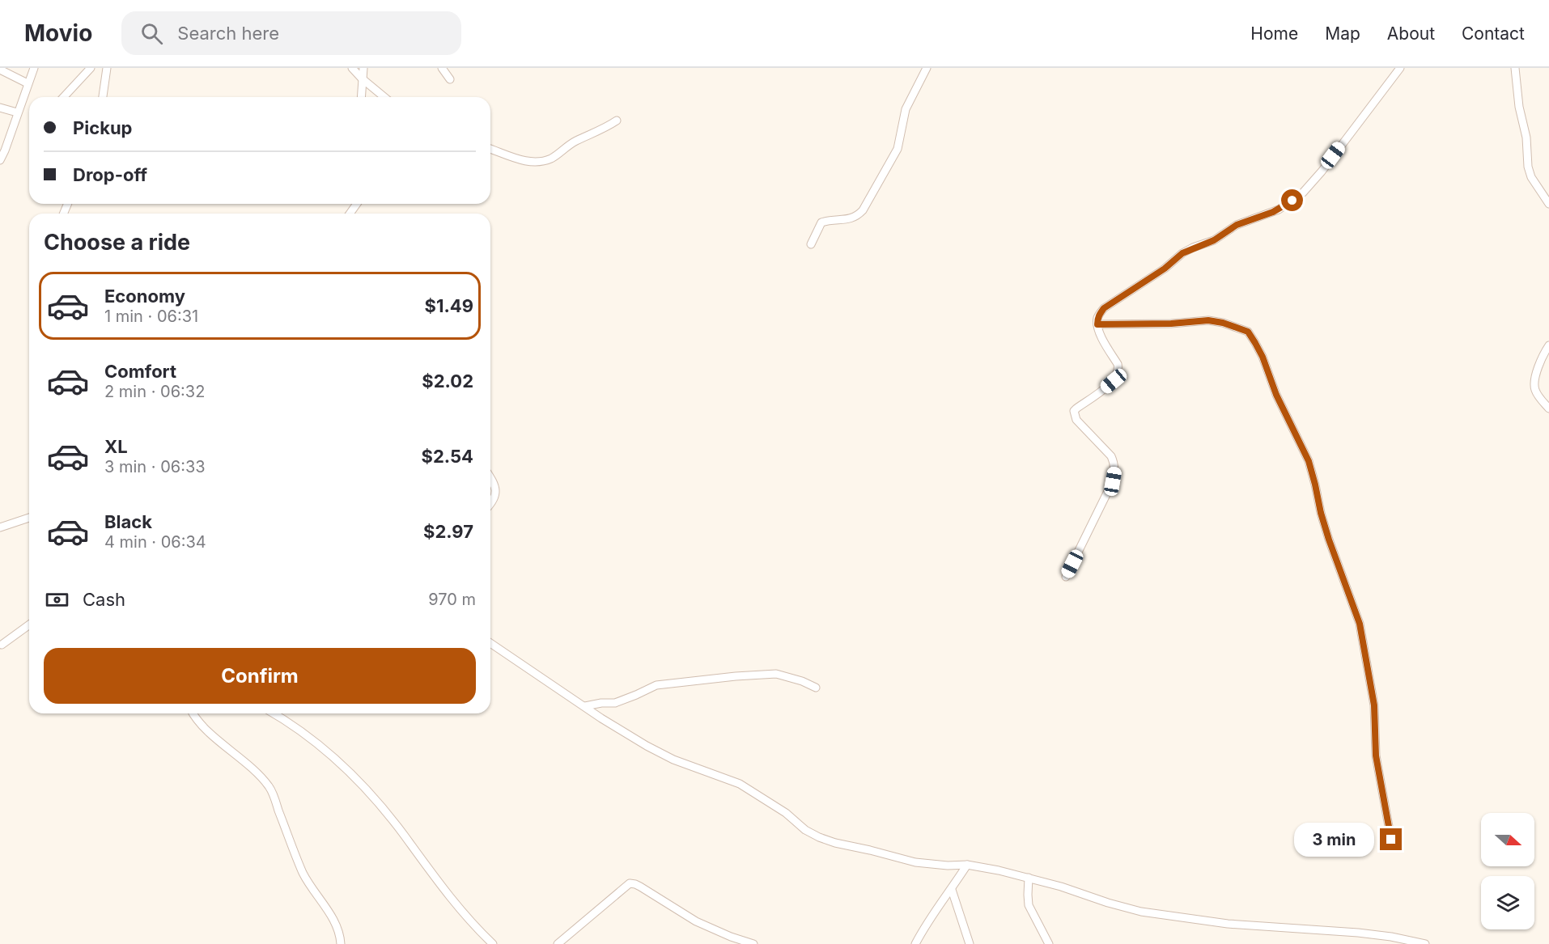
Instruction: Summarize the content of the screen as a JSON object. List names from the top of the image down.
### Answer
{
  "north": "right",
  "page": {
    "header": "Movio",
    "search": "Search here",
    "nav": [
      "Home",
      "Map",
      "About",
      "Contact"
    ],
    "banner": ["Pickup", "Drop-off"],
    "heading": "Choose a ride",
    "list": [
      {
        "name": "Economy",
        "note": "1 min · 06:31",
        "value": "$1.49"
      },
      {
        "name": "Comfort",
        "note": "2 min · 06:32",
        "value": "$2.02"
      },
      {
        "name": "XL",
        "note": "3 min · 06:33",
        "value": "$2.54"
      },
      {
        "name": "Black",
        "note": "4 min · 06:34",
        "value": "$2.97"
      }
    ],
    "pay": ["Cash", "970 m"],
    "buttons": "Confirm",
    "bubble": "3 min"
  }
}
